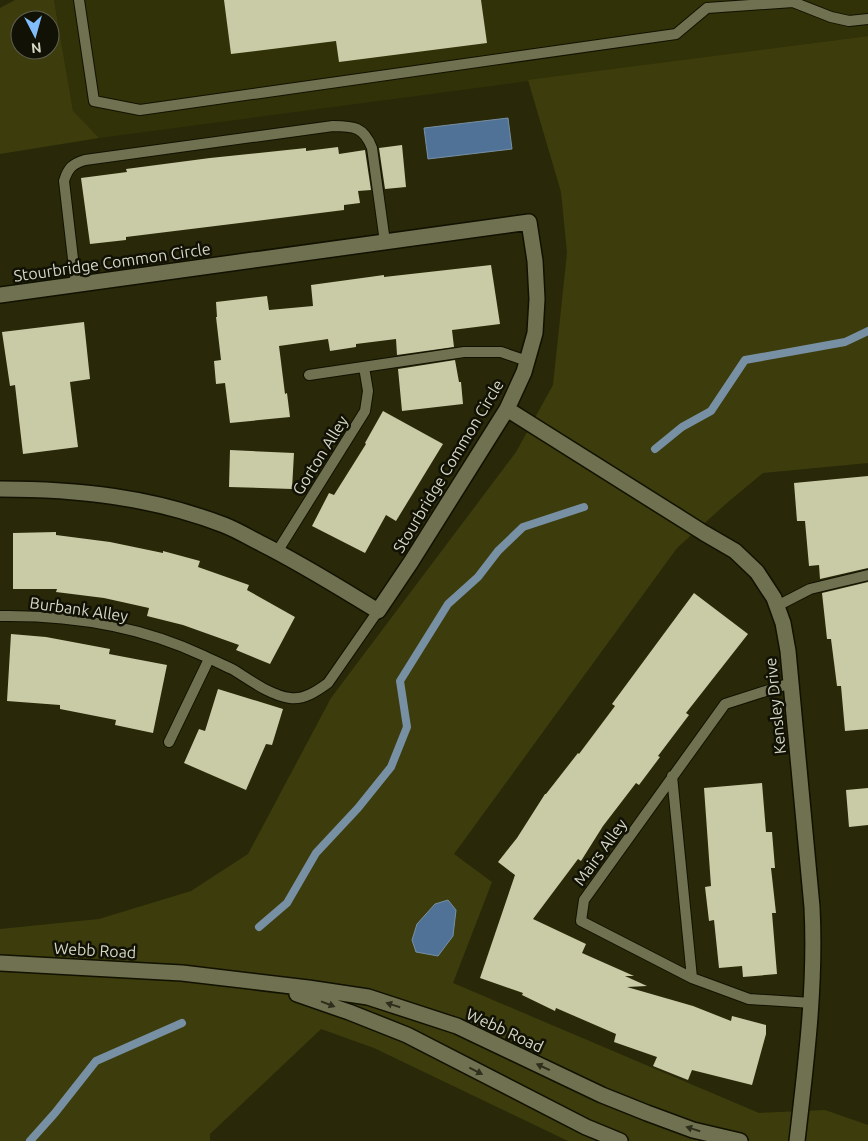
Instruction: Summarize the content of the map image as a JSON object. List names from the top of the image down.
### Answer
{
  "streets": {
    "street": ["Stourbridge Common Circle", "Kensley Drive", "Webb Road"],
    "lane": ["Gorton Alley", "Burbank Alley", "Mairs Alley"]
  },
  "crossings": [
    ["Stourbridge Common Circle", "Burbank Alley"],
    ["Stourbridge Common Circle", "Kensley Drive"],
    ["Kensley Drive", "Mairs Alley"]
  ],
  "north": "bottom"
}
